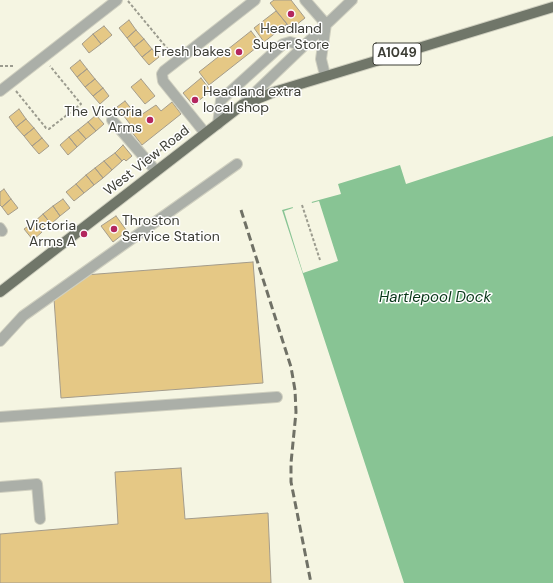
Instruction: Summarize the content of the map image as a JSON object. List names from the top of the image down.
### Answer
{
  "streets": {
    "main road": ["A1049", "West View Road"]
  },
  "water": ["Hartlepool Dock"],
  "places": [
    "Headland Super Store",
    "Fresh bakes",
    "Headland extra local shop",
    "The Victoria Arms",
    "Throston Service Station",
    "Victoria Arms A"
  ]
}
